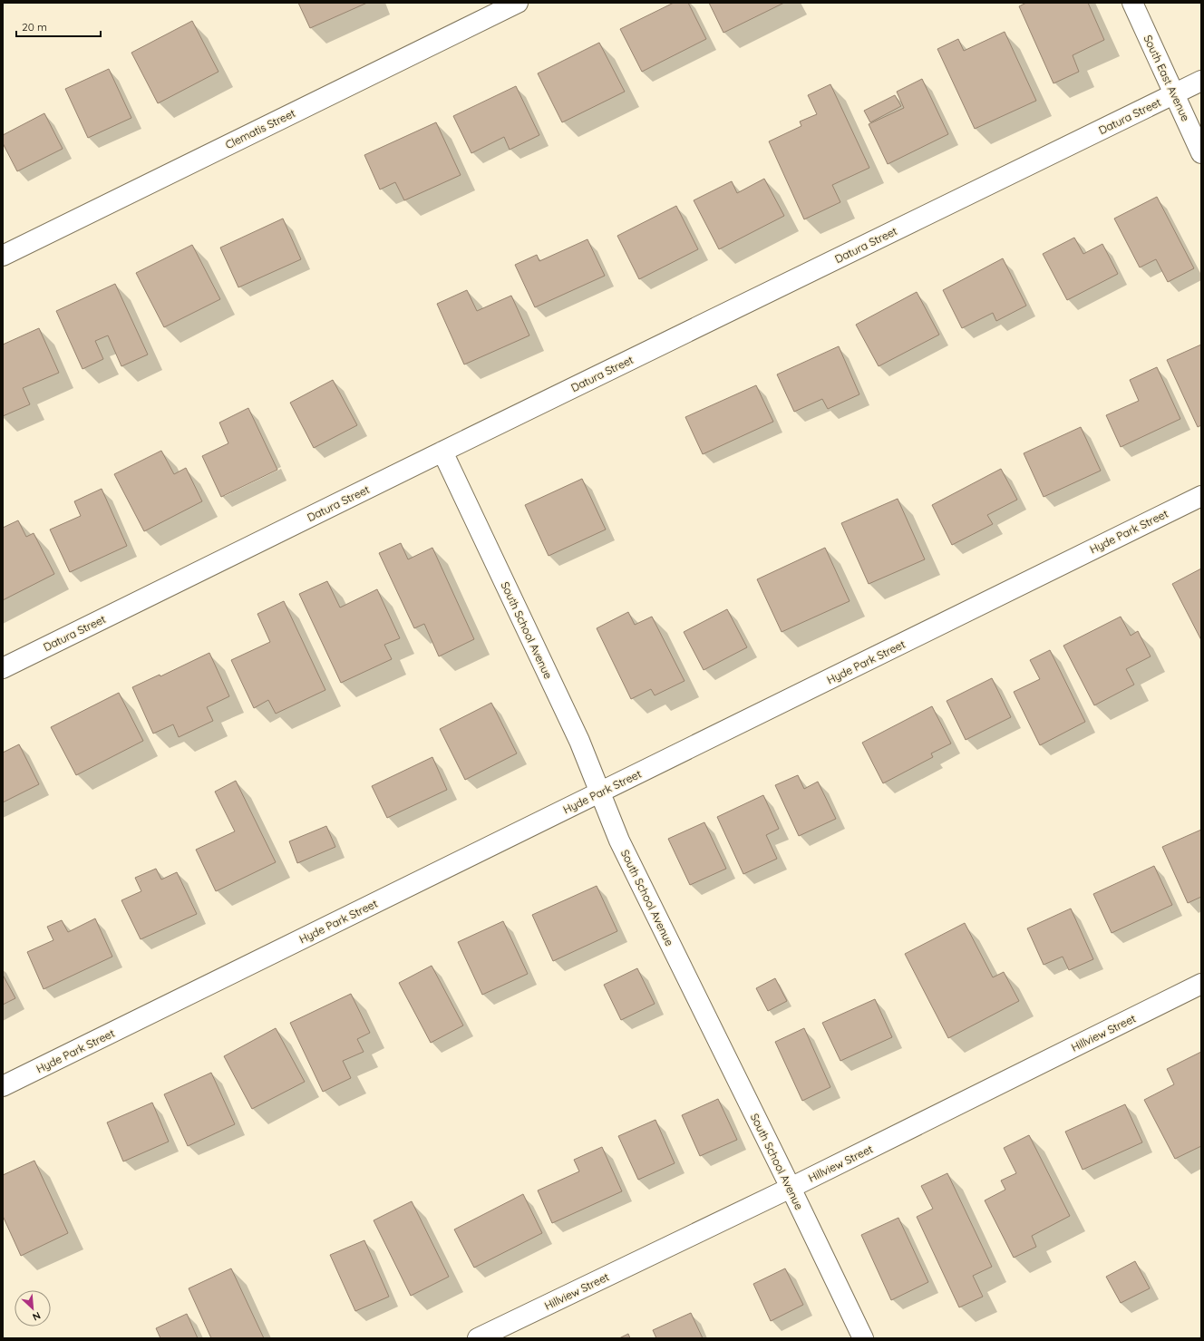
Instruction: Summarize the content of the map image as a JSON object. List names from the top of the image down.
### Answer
{
  "streets": {
    "street": [
      "South East Avenue",
      "Datura Street",
      "Clematis Street",
      "Hyde Park Street",
      "South School Avenue",
      "Hillview Street"
    ]
  },
  "crossings": [
    ["South East Avenue", "Datura Street"],
    ["Datura Street", "South School Avenue"],
    ["Hyde Park Street", "South School Avenue"],
    ["South School Avenue", "Hillview Street"]
  ],
  "scale_bar": "20 m",
  "north": "bottom right"
}
